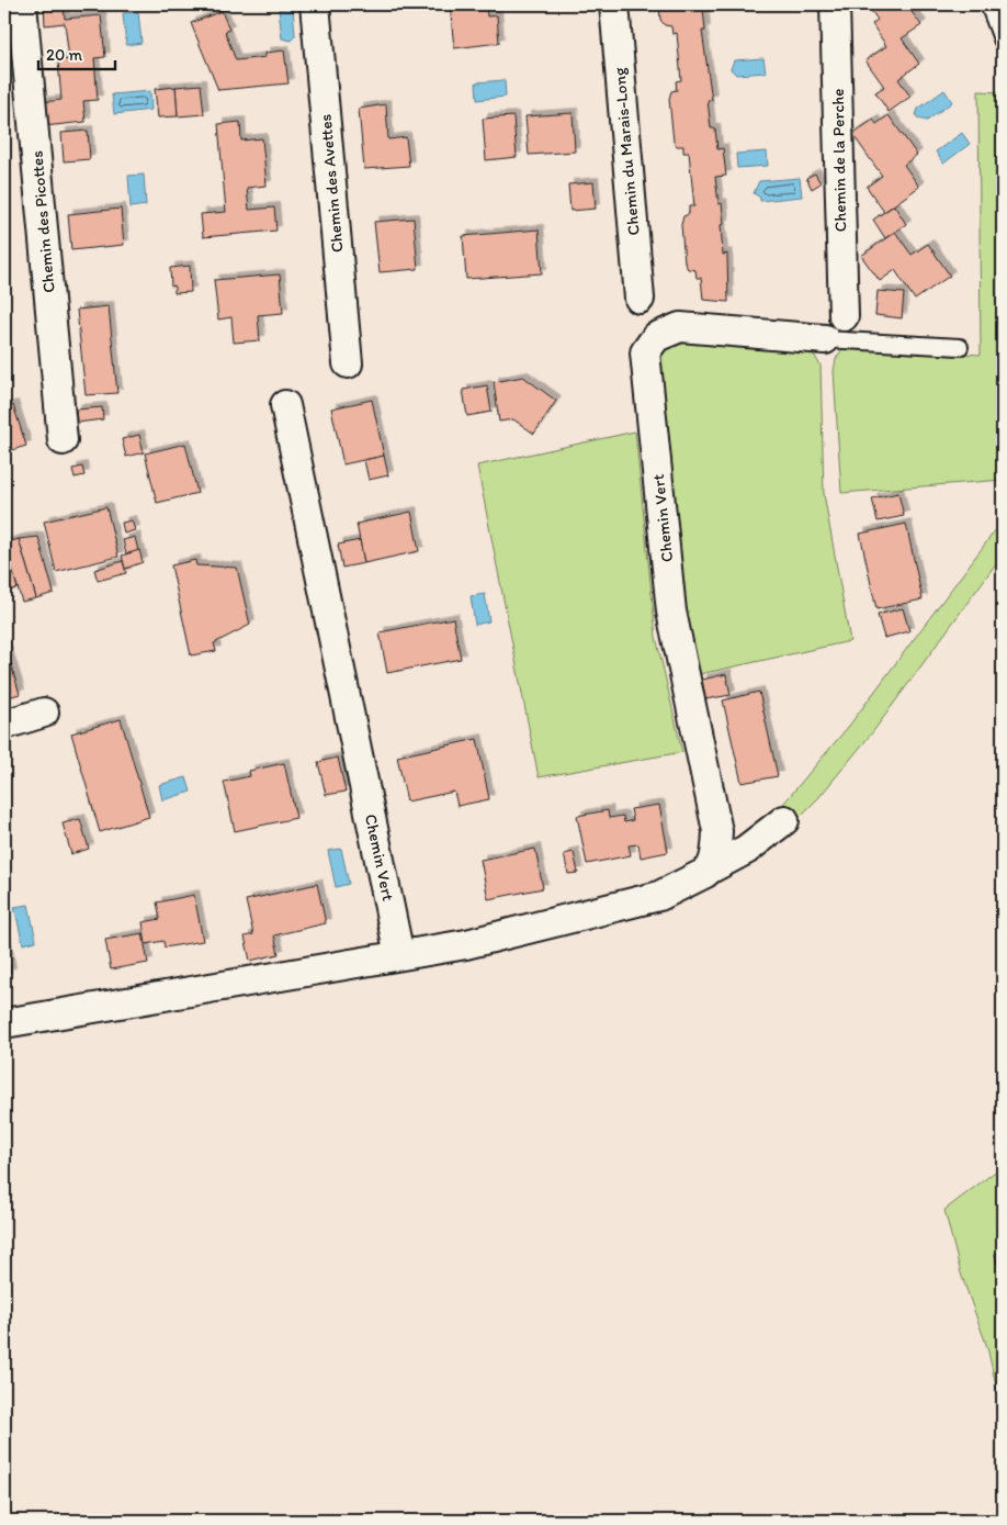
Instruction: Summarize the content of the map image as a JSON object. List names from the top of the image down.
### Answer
{
  "streets": {
    "street": [
      "Chemin du Marais-Long",
      "Chemin de la Perche",
      "Chemin des Avettes",
      "Chemin des Picottes",
      "Chemin Vert"
    ]
  },
  "scale_bar": "20 m"
}
